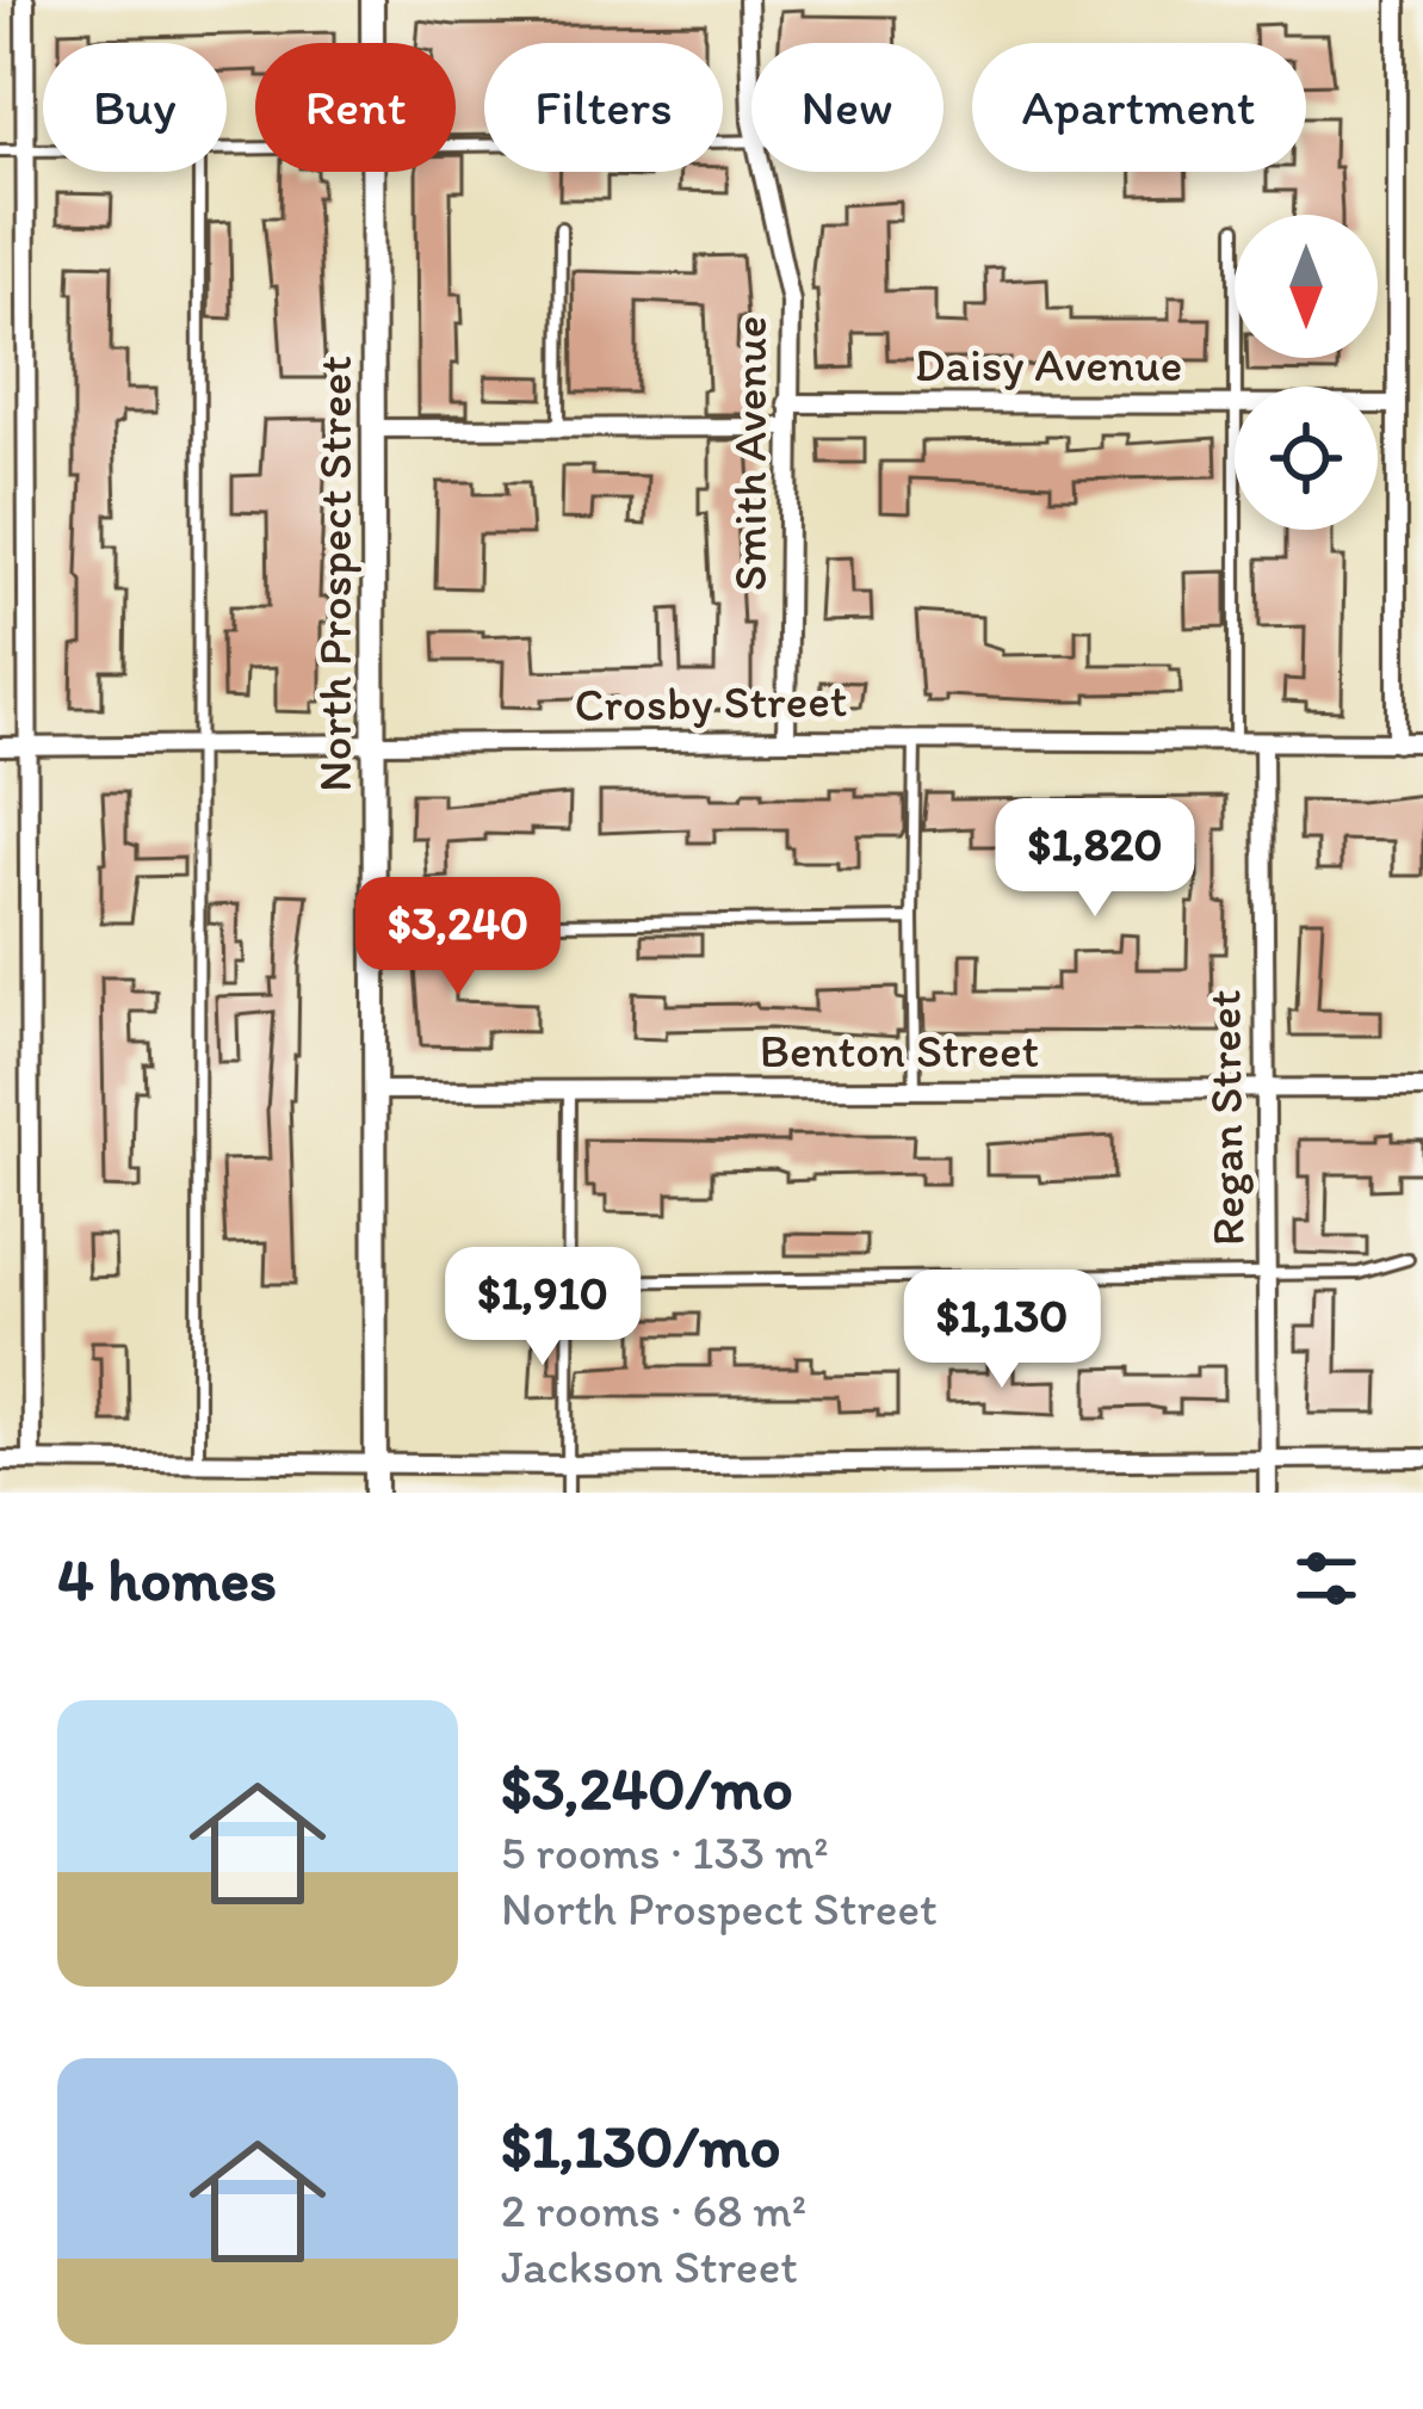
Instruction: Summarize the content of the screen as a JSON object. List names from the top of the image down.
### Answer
{
  "streets": {
    "street": [
      "Daisy Avenue",
      "Smith Avenue",
      "North Prospect Street",
      "Crosby Street",
      "Benton Street",
      "Regan Street"
    ]
  },
  "crossings": [
    ["Daisy Avenue", "Smith Avenue"],
    ["Smith Avenue", "Crosby Street"],
    ["North Prospect Street", "Crosby Street"],
    ["North Prospect Street", "Benton Street"],
    ["Crosby Street", "Regan Street"],
    ["Benton Street", "Regan Street"]
  ],
  "north": "bottom",
  "page": {
    "chip": [
      "Buy",
      "Rent",
      "Filters",
      "New",
      "Apartment"
    ],
    "price": [
      "$1,820",
      "$3,240",
      "$1,910",
      "$1,130"
    ],
    "heading": "4 homes",
    "list": [
      {
        "name": "$3,240/mo",
        "note": "5 rooms · 133 m² · North Prospect Street"
      },
      {
        "name": "$1,130/mo",
        "note": "2 rooms · 68 m² · Jackson Street"
      }
    ]
  }
}
